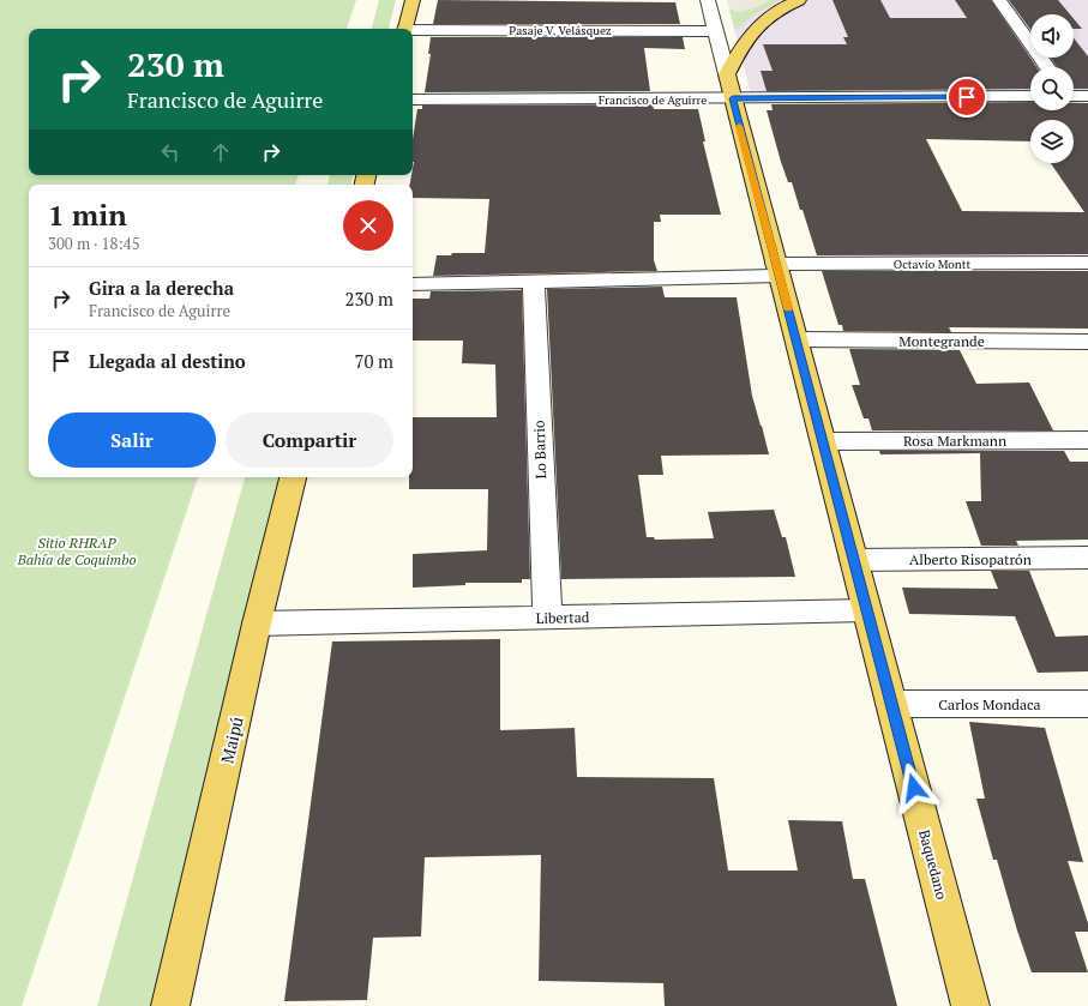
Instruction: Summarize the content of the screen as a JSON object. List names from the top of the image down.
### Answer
{
  "streets": {
    "main road": ["Maipú", "Baquedano"],
    "street": [
      "Pasaje V. Velásquez",
      "Francisco de Aguirre",
      "Octavio Montt",
      "Montegrande",
      "Rosa Markmann",
      "Lo Barrio",
      "Alberto Risopatrón",
      "Libertad",
      "Carlos Mondaca"
    ]
  },
  "crossings": [
    ["Pasaje V. Velásquez", "Baquedano"],
    ["Francisco de Aguirre", "Baquedano"],
    ["Octavio Montt", "Baquedano"],
    ["Montegrande", "Baquedano"],
    ["Rosa Markmann", "Baquedano"],
    ["Lo Barrio", "Libertad"],
    ["Alberto Risopatrón", "Baquedano"],
    ["Libertad", "Maipú"],
    ["Libertad", "Baquedano"],
    ["Carlos Mondaca", "Baquedano"]
  ],
  "parks": ["Sitio RHRAP Bahía de Coquimbo"],
  "page": {
    "turn": ["230 m", "Francisco de Aguirre"],
    "heading": ["1 min", "300 m · 18:45"],
    "list": [
      {
        "name": "Gira a la derecha",
        "note": "Francisco de Aguirre",
        "value": "230 m"
      },
      {
        "name": "Llegada al destino",
        "value": "70 m"
      }
    ],
    "buttons": ["Salir", "Compartir"]
  }
}
